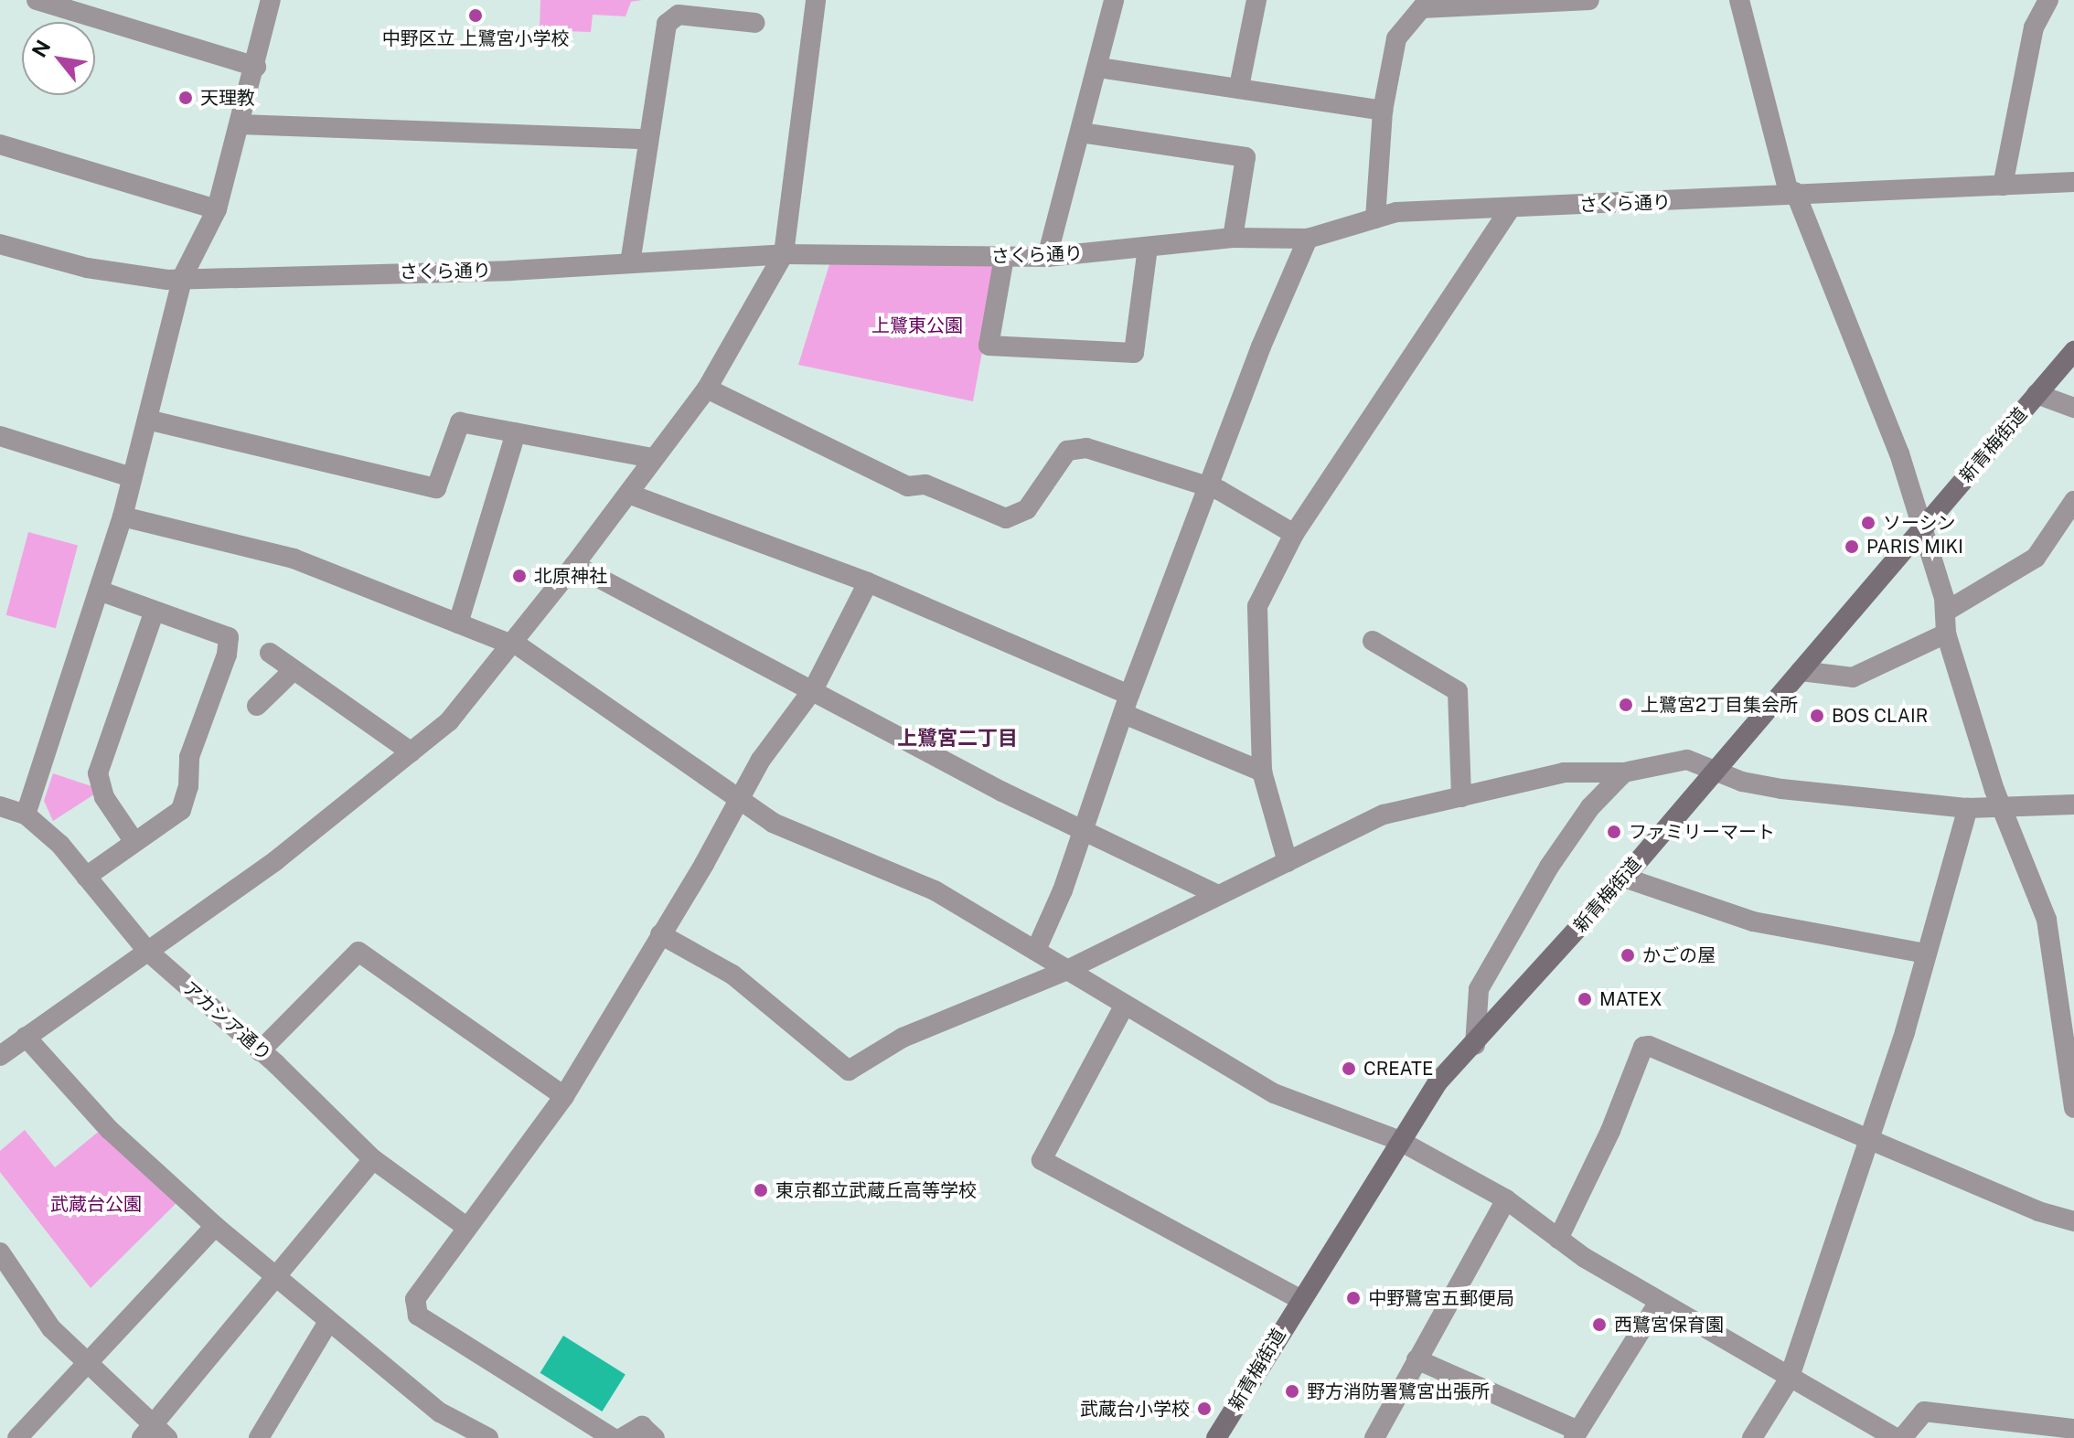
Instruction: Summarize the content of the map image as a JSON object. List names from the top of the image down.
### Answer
{
  "streets": {
    "main road": ["新青梅街道"],
    "street": ["さくら通り", "アカシア通り"]
  },
  "districts": ["上鷺宮二丁目"],
  "parks": ["上鷺東公園", "武蔵台公園"],
  "places": [
    "中野区立 上鷺宮小学校",
    "天理教",
    "ソーシン",
    "PARIS MIKI",
    "北原神社",
    "上鷺宮2丁目集会所",
    "BOS CLAIR",
    "ファミリーマート",
    "かごの屋",
    "MATEX",
    "CREATE",
    "東京都立武蔵丘高等学校",
    "中野鷺宮五郵便局",
    "西鷺宮保育園",
    "野方消防署鷺宮出張所",
    "武蔵台小学校"
  ],
  "north": "top left"
}
